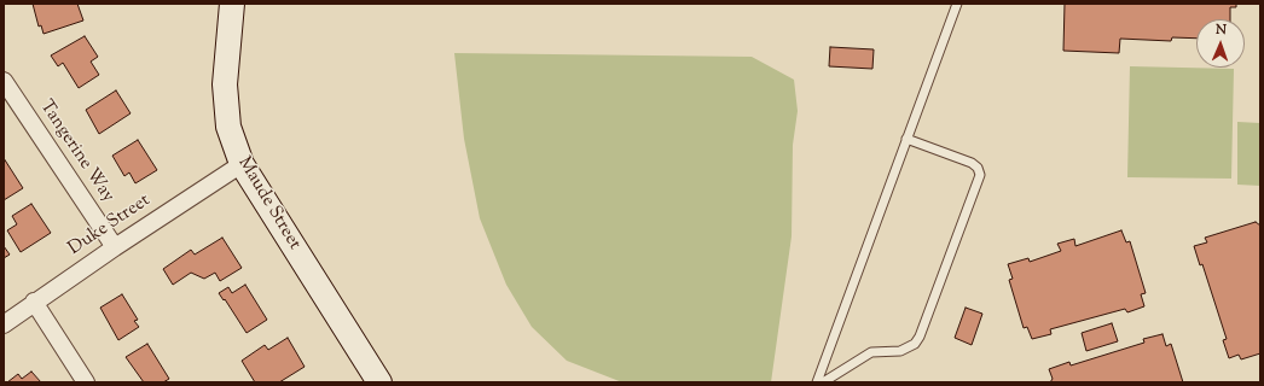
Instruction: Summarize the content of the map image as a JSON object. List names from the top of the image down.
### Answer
{
  "streets": {
    "street": ["Tangerine Way", "Maude Street", "Duke Street"]
  },
  "crossings": [
    ["Tangerine Way", "Duke Street"],
    ["Maude Street", "Duke Street"]
  ],
  "north": "top"
}
